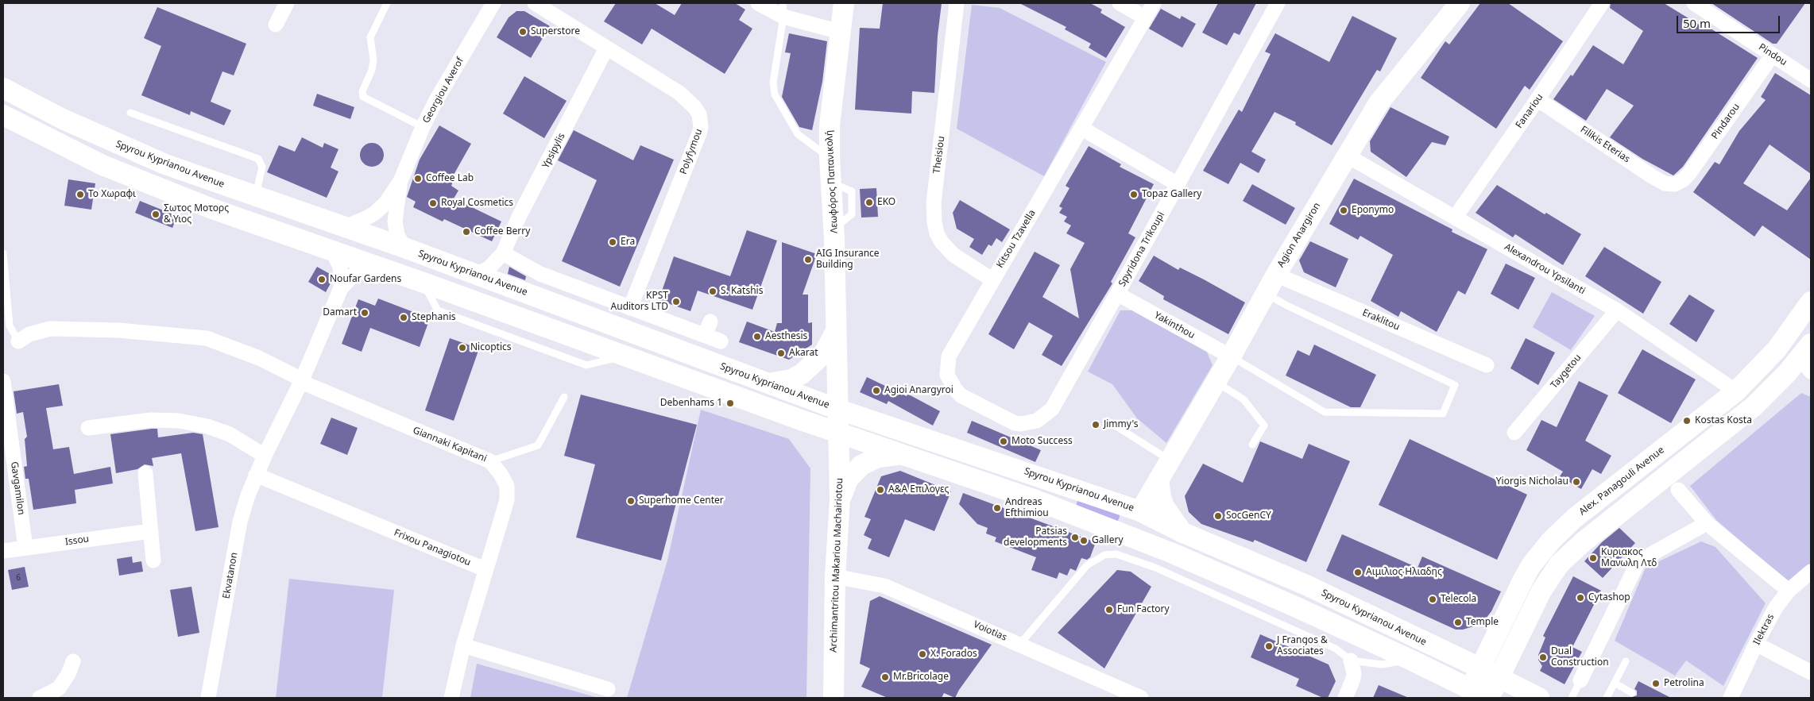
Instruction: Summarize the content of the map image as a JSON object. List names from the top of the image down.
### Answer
{
  "streets": {
    "main road": [
      "Spyrou Kyprianou Avenue",
      "Λεωφόρος Παπανικολή",
      "Agion Anargiron",
      "Alex. Panagouli Avenue",
      "Archimantritou Makariou Machairiotou"
    ],
    "street": [
      "Pindou",
      "Georgiou Averof",
      "Fanariou",
      "Pindarou",
      "Filikis Eterias",
      "Ypsipylis",
      "Polyfymou",
      "Theisiou",
      "Kitsou Tzavella",
      "Spyridona Trikoupi",
      "Alexandrou Ypsilanti",
      "Eraklitou",
      "Yakinthou",
      "Taygetou",
      "Giannaki Kapitani",
      "Gavgamilon",
      "Issou",
      "Frixou Panagiotou",
      "Ekvatanon",
      "Ilektras",
      "Voiotias"
    ]
  },
  "crossings": [
    ["Pindou", "Pindarou"],
    ["Georgiou Averof", "Spyrou Kyprianou Avenue"],
    ["Fanariou", "Filikis Eterias"],
    ["Fanariou", "Alexandrou Ypsilanti"],
    ["Pindarou", "Filikis Eterias"],
    ["Ypsipylis", "Polyfymou"],
    ["Ypsipylis", "Spyrou Kyprianou Avenue"],
    ["Theisiou", "Kitsou Tzavella"],
    ["Spyrou Kyprianou Avenue", "Λεωφόρος Παπανικολή"],
    ["Spyrou Kyprianou Avenue", "Agion Anargiron"],
    ["Spyrou Kyprianou Avenue", "Alex. Panagouli Avenue"],
    ["Λεωφόρος Παπανικολή", "Archimantritou Makariou Machairiotou"],
    ["Agion Anargiron", "Alexandrou Ypsilanti"],
    ["Agion Anargiron", "Eraklitou"],
    ["Agion Anargiron", "Yakinthou"],
    ["Kitsou Tzavella", "Spyridona Trikoupi"],
    ["Spyridona Trikoupi", "Yakinthou"],
    ["Alexandrou Ypsilanti", "Taygetou"],
    ["Alexandrou Ypsilanti", "Alex. Panagouli Avenue"],
    ["Giannaki Kapitani", "Frixou Panagiotou"],
    ["Giannaki Kapitani", "Ekvatanon"],
    ["Gavgamilon", "Issou"],
    ["Frixou Panagiotou", "Ekvatanon"],
    ["Archimantritou Makariou Machairiotou", "Voiotias"]
  ],
  "places": [
    "Superstore",
    "Coffee Lab",
    "Το Χωραφι",
    "Topaz Gallery",
    "EKO",
    "Royal Cosmetics",
    "Eponymo",
    "Σωτος Μοτορς & Υιος",
    "Coffee Berry",
    "Era",
    "AIG Insurance Building",
    "Noufar Gardens",
    "S. Katshis",
    "KPST Auditors LTD",
    "Damart",
    "Stephanis",
    "Aesthesis",
    "Nicoptics",
    "Akarat",
    "Agioi Anargyroi",
    "Debenhams 1",
    "Kostas Kosta",
    "Jimmy's",
    "Moto Success",
    "Yiorgis Nicholau",
    "Α&Α Επιλογες",
    "Superhome Center",
    "Andreas Efthimiou",
    "SocGenCY",
    "Patsias developments",
    "Gallery",
    "Κυριακος Μανωλη Λτδ",
    "Αιμιλιος Ηλιαδης",
    "Cytashop",
    "Telecola",
    "Fun Factory",
    "Temple",
    "J Frangos & Associates",
    "X. Forados",
    "Dual Construction",
    "Mr.Bricolage",
    "Petrolina"
  ],
  "house_numbers": ["6"],
  "scale_bar": "50 m"
}
